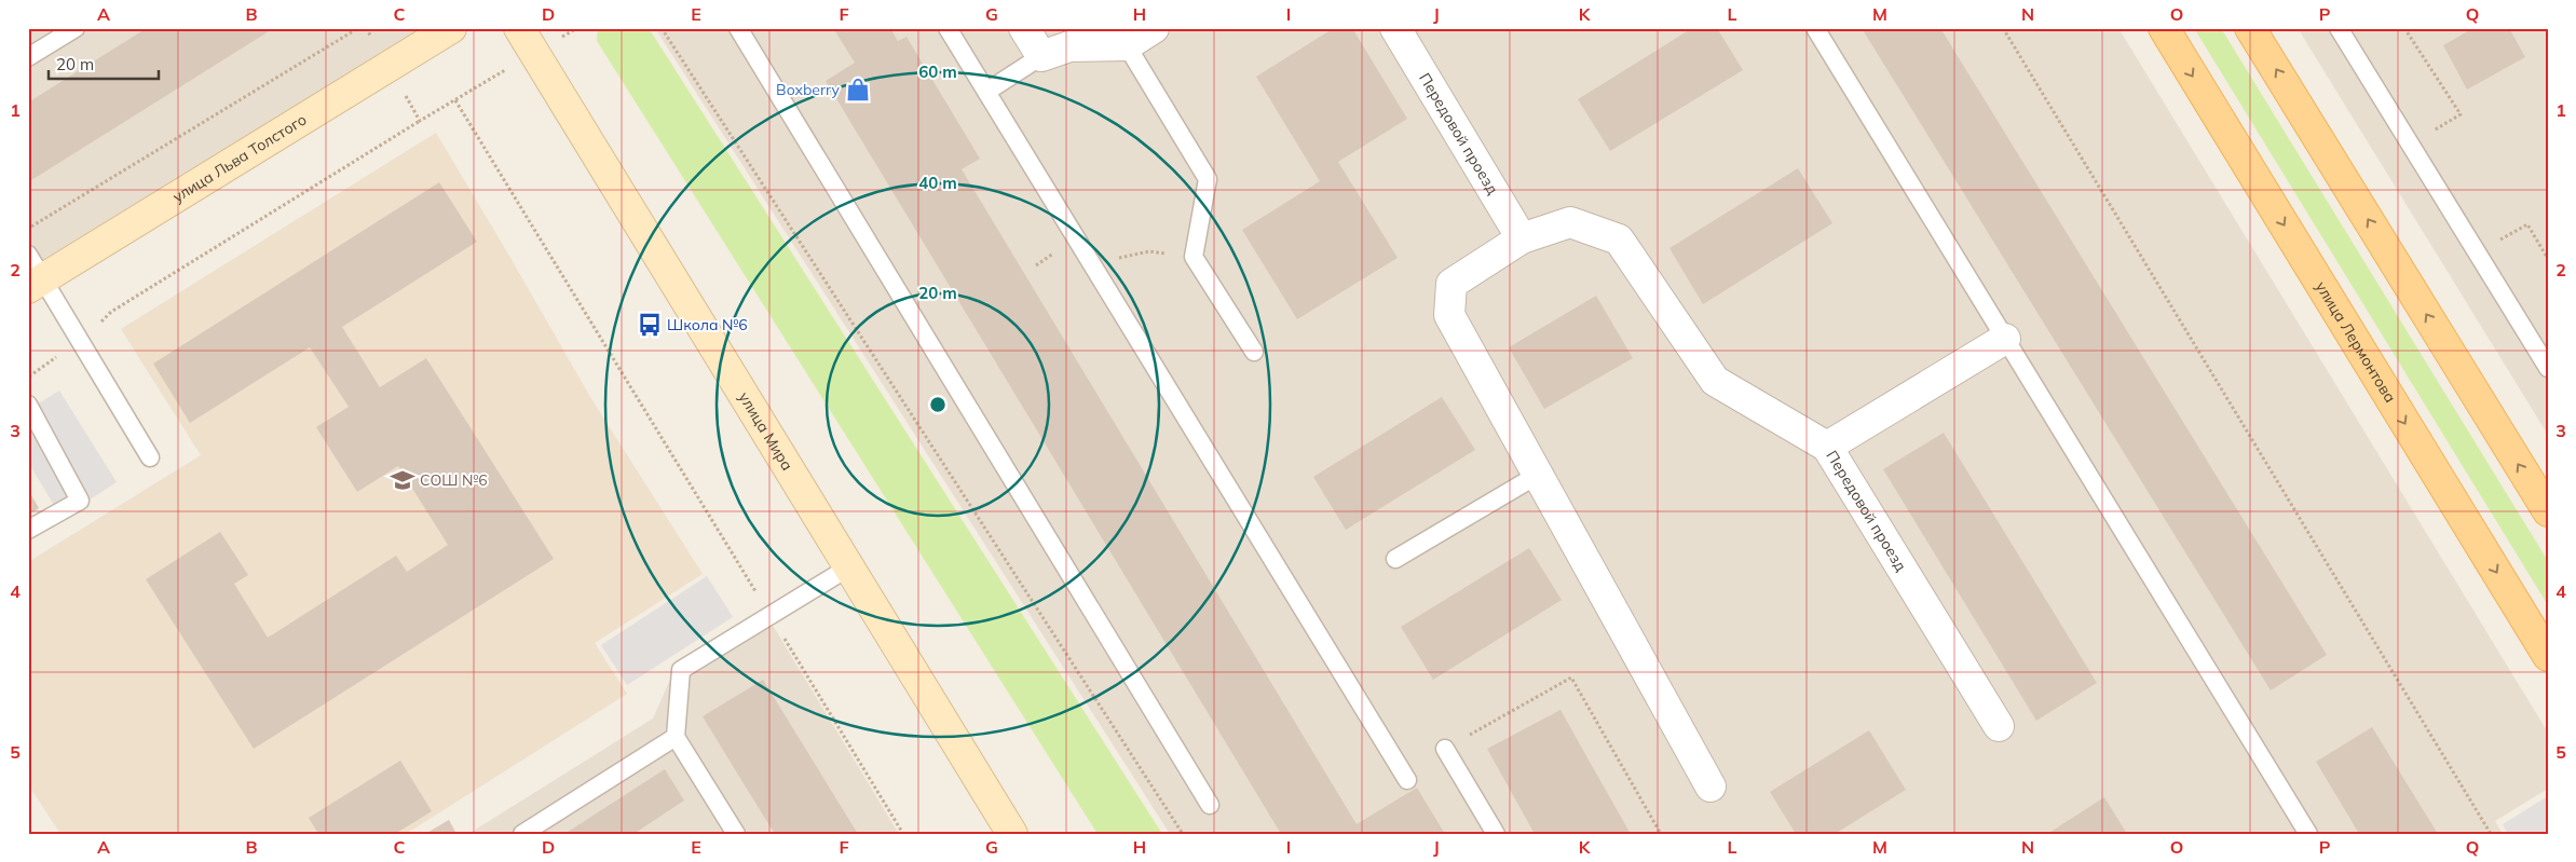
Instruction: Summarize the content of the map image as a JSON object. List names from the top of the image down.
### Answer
{
  "streets": {
    "main road": ["улица Льва Толстого", "улица Лермонтова", "улица Мира"],
    "street": ["Передовой проезд"]
  },
  "places": {
    "shop": ["Boxberry"],
    "bus stop": ["Школа №6"],
    "school or university": ["СОШ №6"]
  },
  "scale_bar": "20 m",
  "grid": {
    "columns": [
      "A",
      "B",
      "C",
      "D",
      "E",
      "F",
      "G",
      "H",
      "I",
      "J",
      "K",
      "L",
      "M",
      "N",
      "O",
      "P",
      "Q"
    ],
    "rows": [
      "1",
      "2",
      "3",
      "4",
      "5"
    ]
  },
  "rings": ["60 m", "40 m", "20 m"]
}
